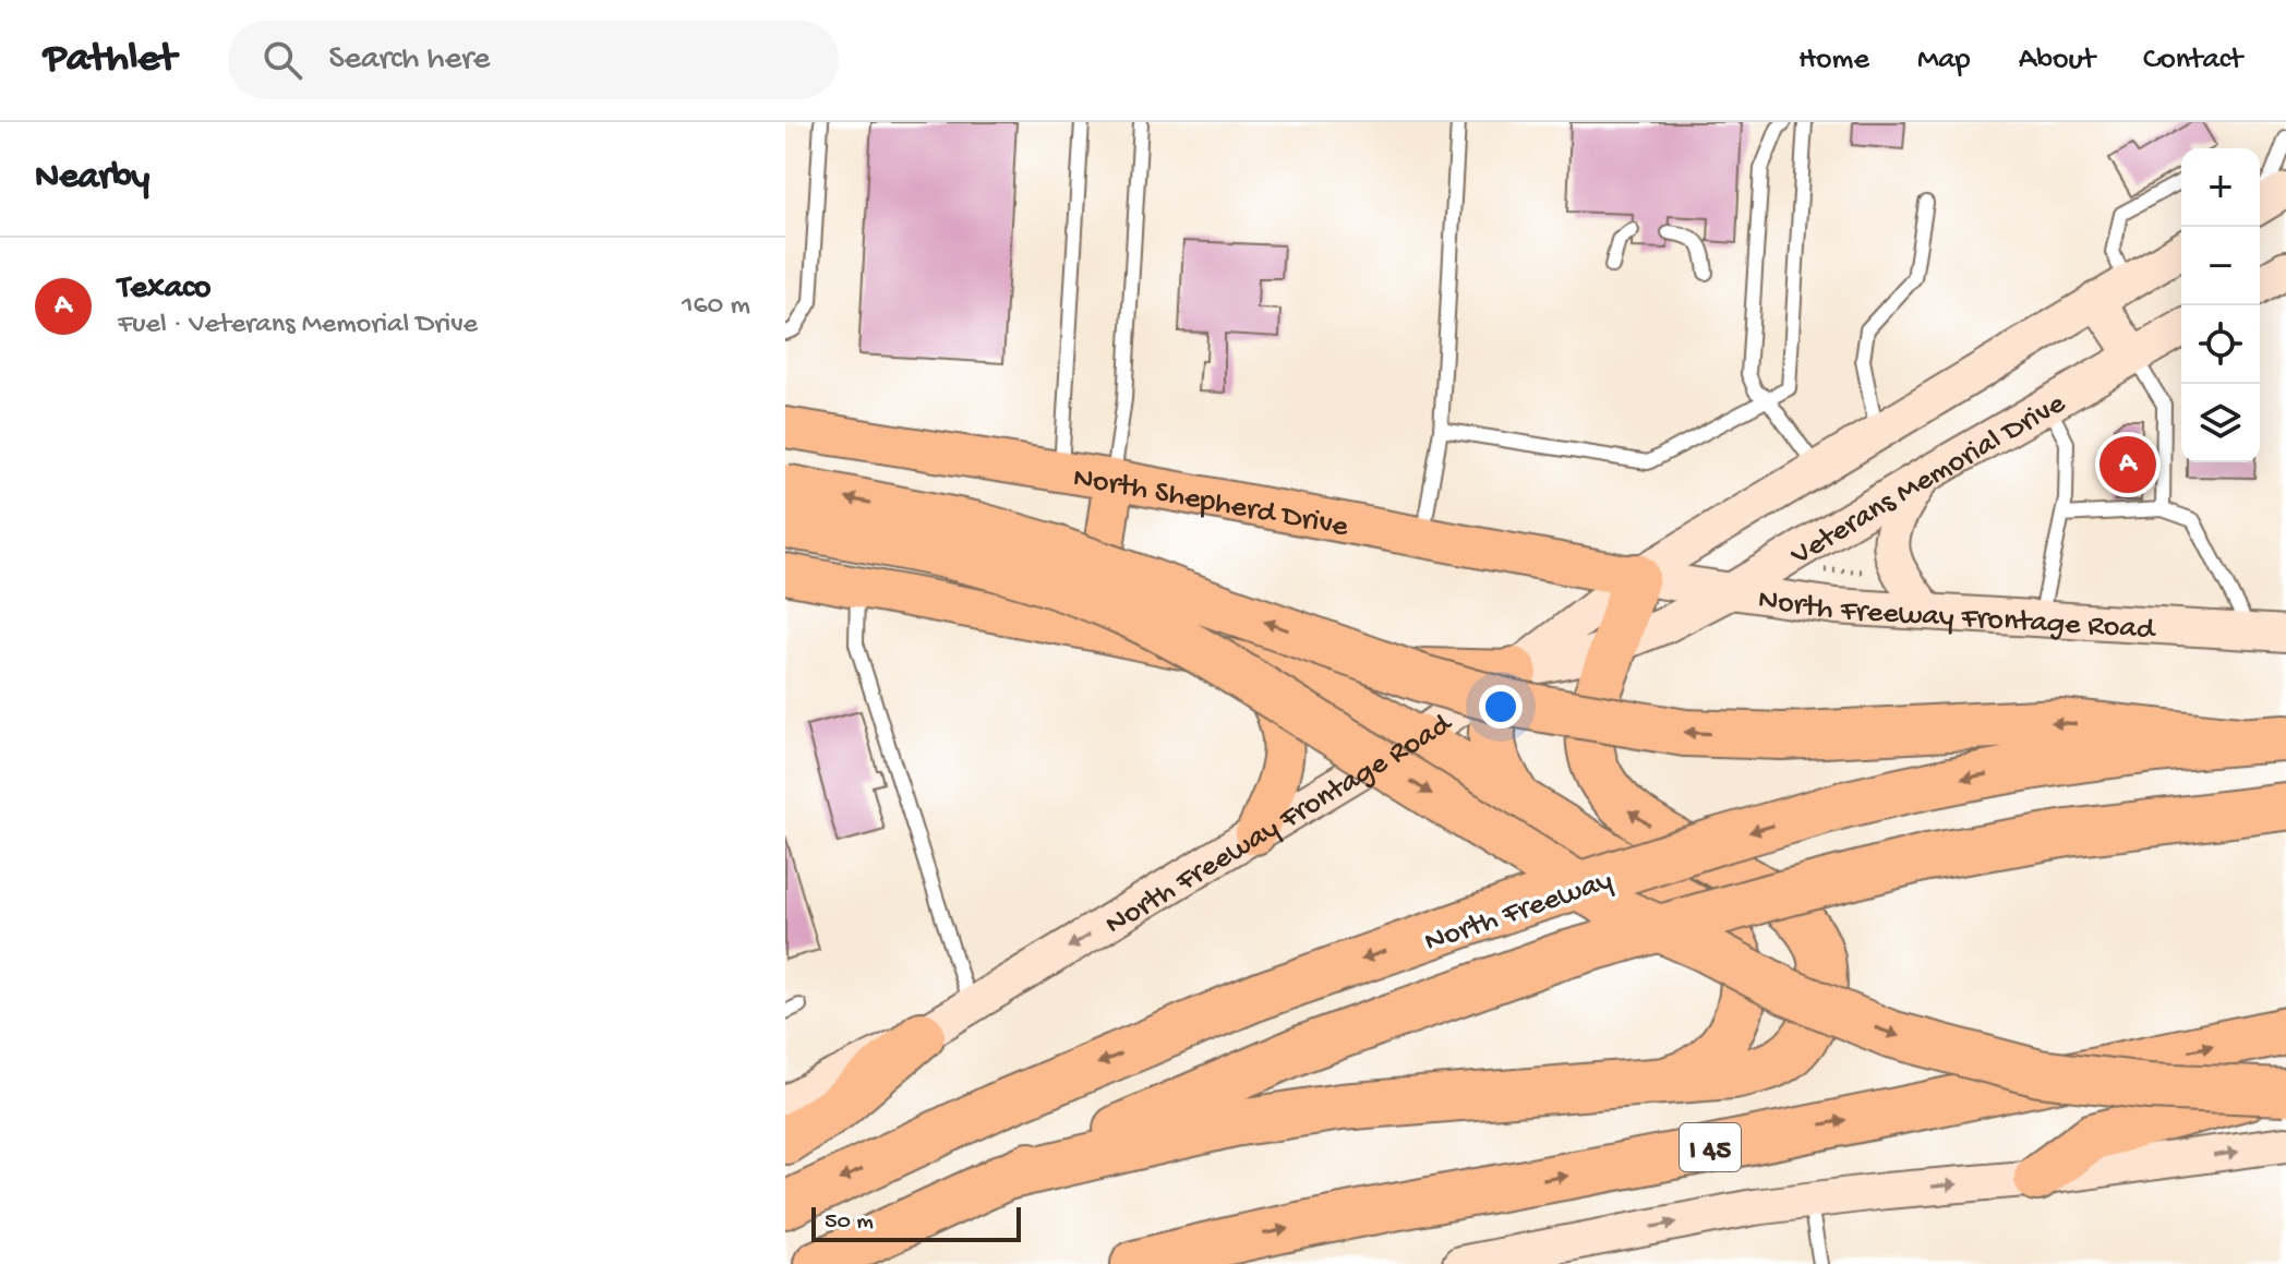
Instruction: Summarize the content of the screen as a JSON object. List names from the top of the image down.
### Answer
{
  "streets": {
    "highway": ["North Freeway", "I 45"],
    "main road": ["Veterans Memorial Drive", "North Shepherd Drive", "North Freeway Frontage Road"]
  },
  "crossings": [
    ["Veterans Memorial Drive", "North Shepherd Drive"],
    ["Veterans Memorial Drive", "North Freeway Frontage Road"],
    ["North Shepherd Drive", "North Freeway Frontage Road"]
  ],
  "scale_bar": "50 m",
  "page": {
    "header": "Pathlet",
    "search": "Search here",
    "nav": [
      "Home",
      "Map",
      "About",
      "Contact"
    ],
    "heading": "Nearby",
    "map_buttons": ["+", "−"],
    "list": [
      {
        "mark": "A",
        "name": "Texaco",
        "note": "Fuel · Veterans Memorial Drive",
        "value": "160 m"
      }
    ],
    "pins": "A",
    "scale": "50 m"
  }
}
